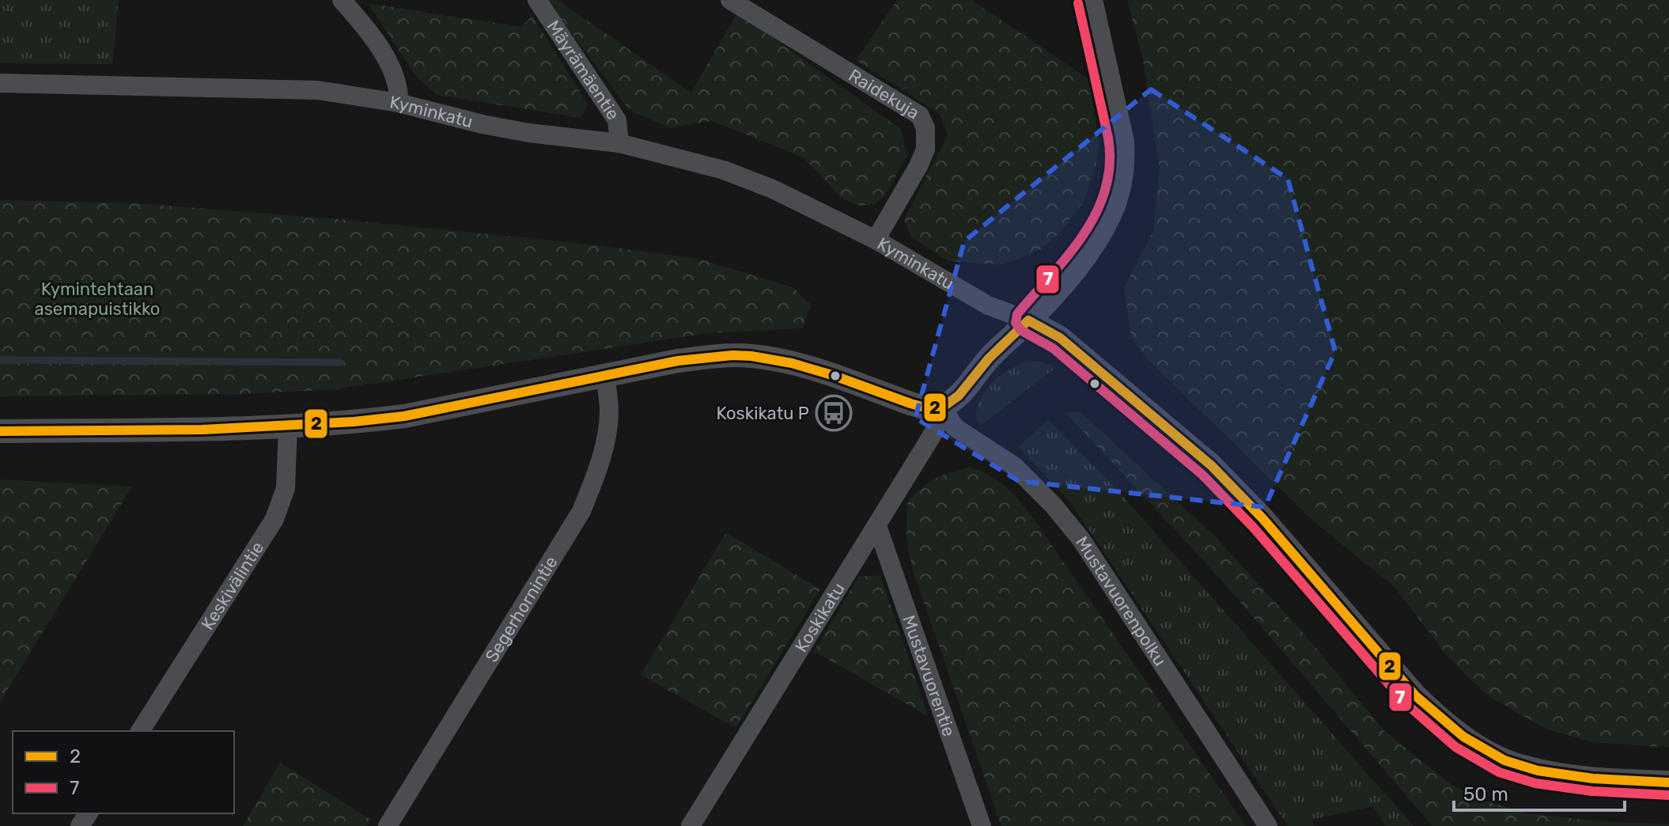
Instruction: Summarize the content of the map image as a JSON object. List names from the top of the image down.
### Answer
{
  "streets": {
    "street": [
      "Mäyrämäentie",
      "Raidekuja",
      "Kyminkatu",
      "Keskivälintie",
      "Mustavuorenpolku",
      "Segerhornintie",
      "Koskikatu",
      "Mustavuorentie"
    ]
  },
  "crossings": [
    ["Mäyrämäentie", "Kyminkatu"],
    ["Raidekuja", "Kyminkatu"],
    ["Mustavuorenpolku", "Koskikatu"],
    ["Koskikatu", "Mustavuorentie"]
  ],
  "parks": ["Kymintehtaan asemapuistikko"],
  "places": {
    "bus stop": ["Koskikatu P"]
  },
  "lines": ["transit line 7", "transit line 2"],
  "legend": ["2", "7"],
  "scale_bar": "50 m"
}
